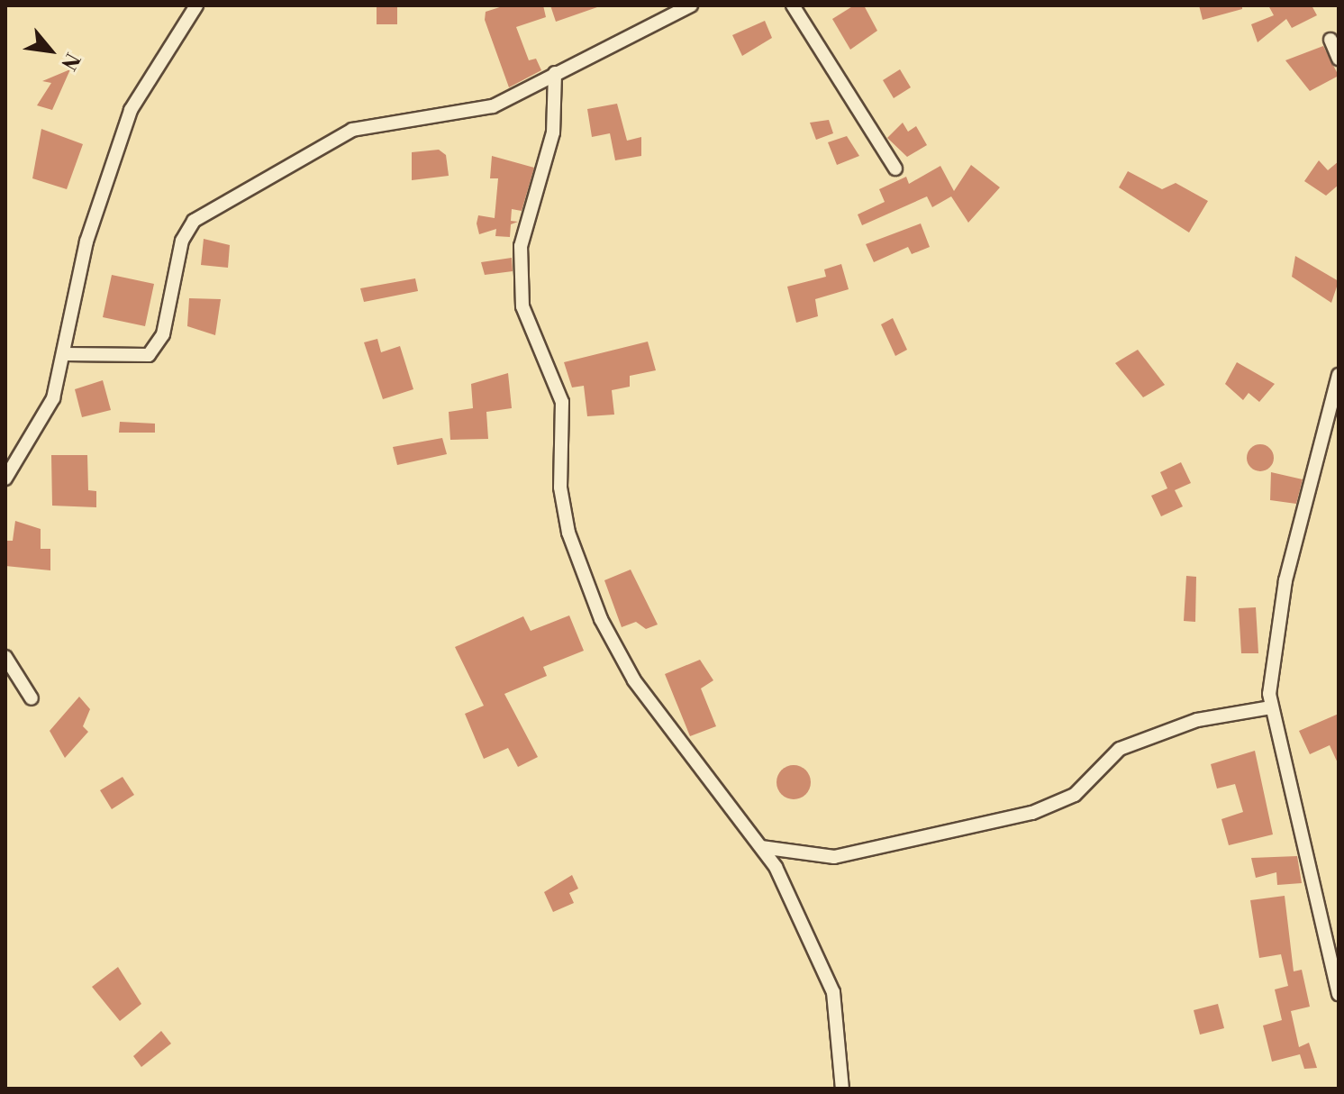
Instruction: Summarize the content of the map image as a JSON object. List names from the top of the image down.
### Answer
{
  "north": "bottom right"
}
